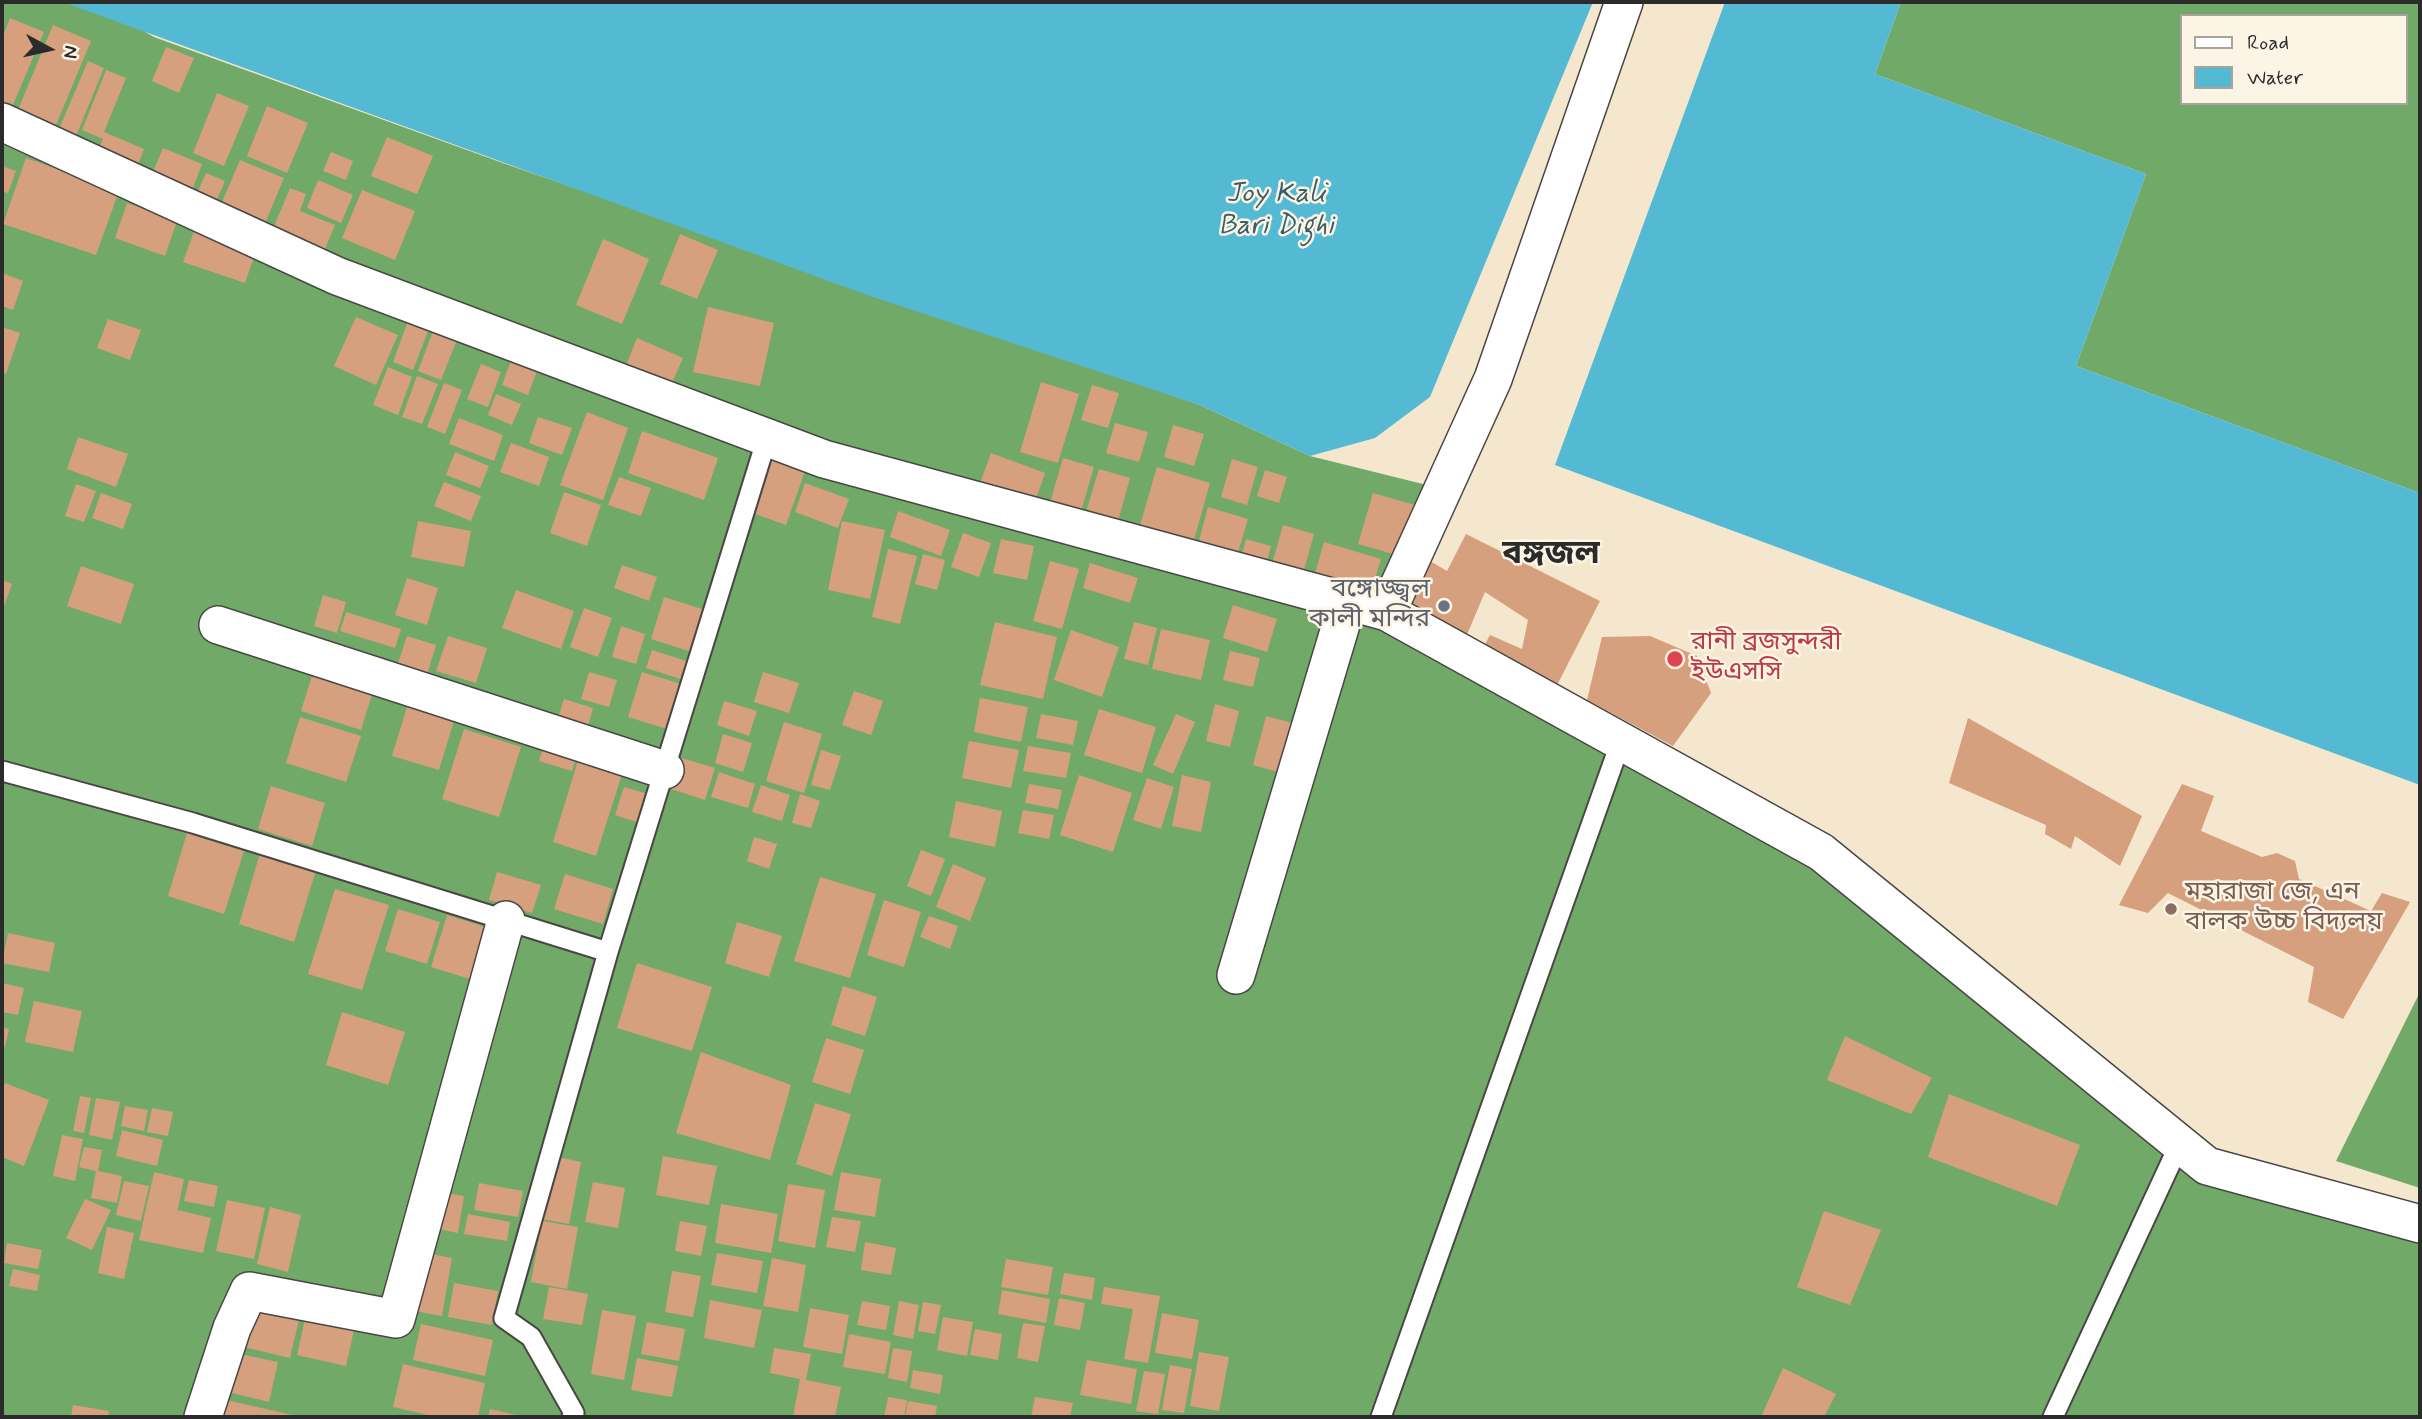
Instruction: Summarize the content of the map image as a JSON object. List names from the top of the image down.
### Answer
{
  "districts": ["বঙ্গজল"],
  "water": ["Joy Kali Bari Dighi"],
  "places": ["বঙ্গোজ্জ্বল কালী মন্দির", "রানী ব্রজসুন্দরী ইউএসসি", "মহারাজা জে, এন বালক উচ্চ বিদ্যলয়"],
  "legend": ["Road", "Water"],
  "north": "right"
}
